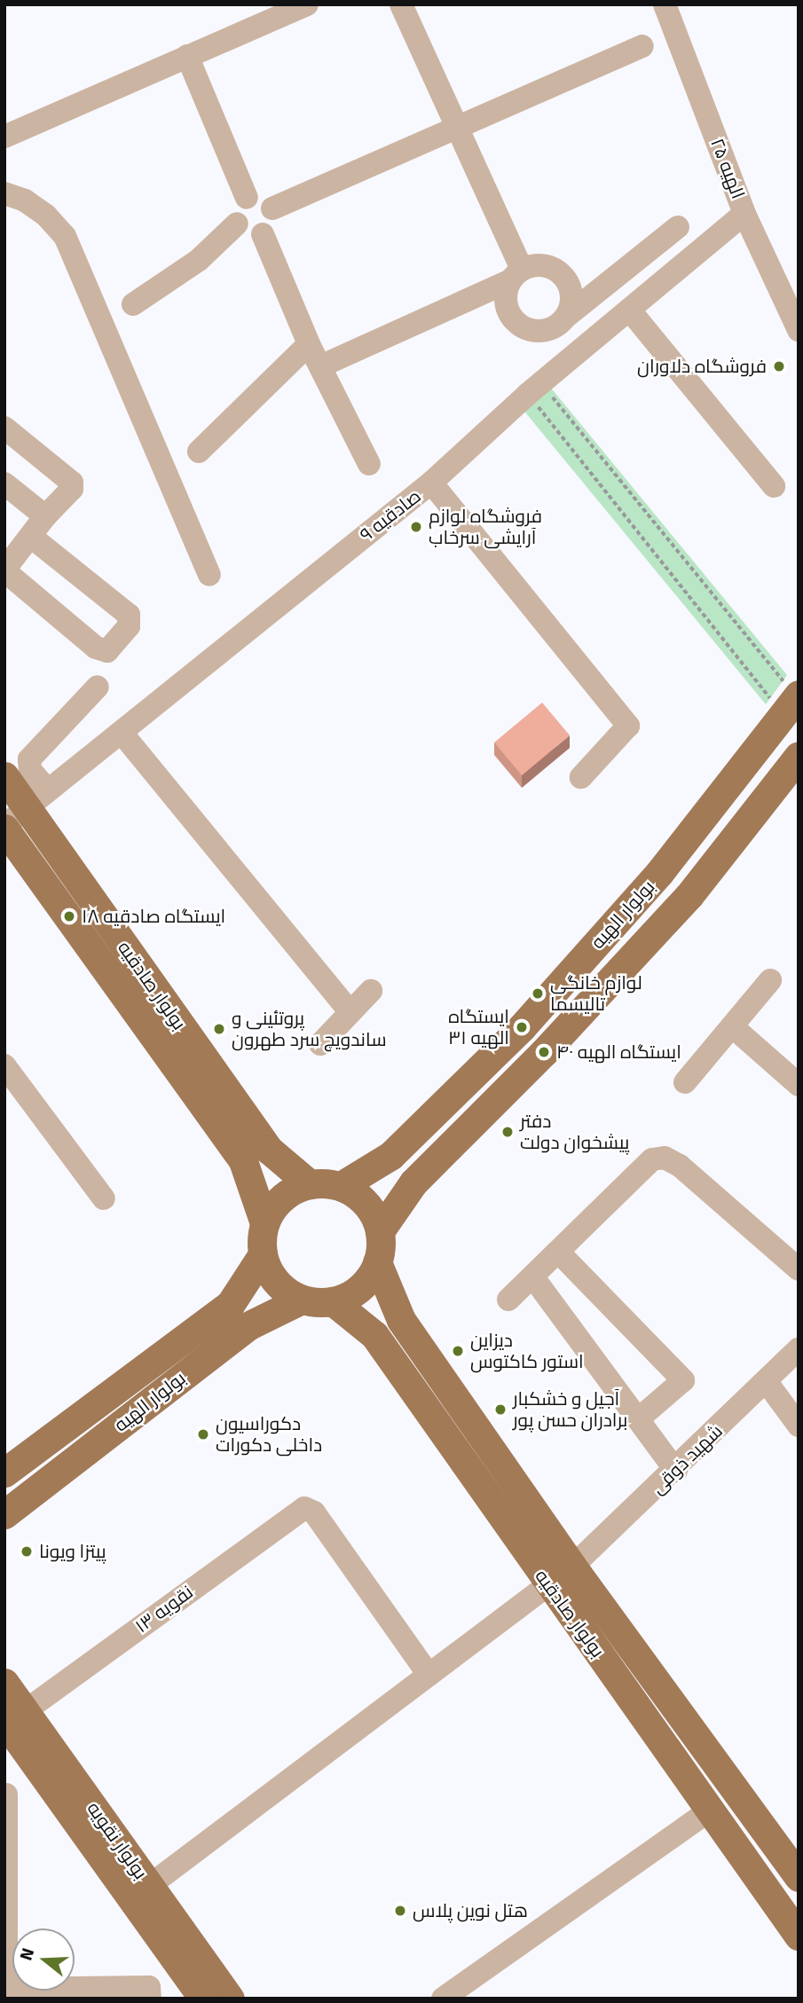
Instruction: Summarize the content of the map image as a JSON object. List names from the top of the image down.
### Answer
{
  "streets": {
    "main road": ["بولوار الهیه", "بولوار صادقیه", "بولوار نقویه"],
    "street": [
      "الهیه ۲۵",
      "صادقیه ۹",
      "شهید ذوقی",
      "نقویه ۱۳"
    ]
  },
  "crossings": [
    ["الهیه ۲۵", "صادقیه ۹"],
    ["صادقیه ۹", "بولوار صادقیه"],
    ["بولوار الهیه", "بولوار صادقیه"],
    ["بولوار صادقیه", "شهید ذوقی"],
    ["شهید ذوقی", "نقویه ۱۳"],
    ["شهید ذوقی", "بولوار نقویه"],
    ["نقویه ۱۳", "بولوار نقویه"]
  ],
  "places": [
    "فروشگاه دلاوران",
    "فروشگاه لوازم آرایشی سرخاب",
    "ایستگاه صادقیه ۱۸",
    "لوازم خانگی تالیسما",
    "ایستگاه الهیه ۳۱",
    "پروتئینی و ساندویچ سرد طهرون",
    "ایستگاه الهیه ۴۰",
    "دفتر پیشخوان دولت",
    "دیزاین استور کاکتوس",
    "آجیل و خشکبار برادران حسن پور",
    "دکوراسیون داخلی دکورات",
    "پیتزا ویونا",
    "هتل نوین پلاس"
  ],
  "north": "left"
}
